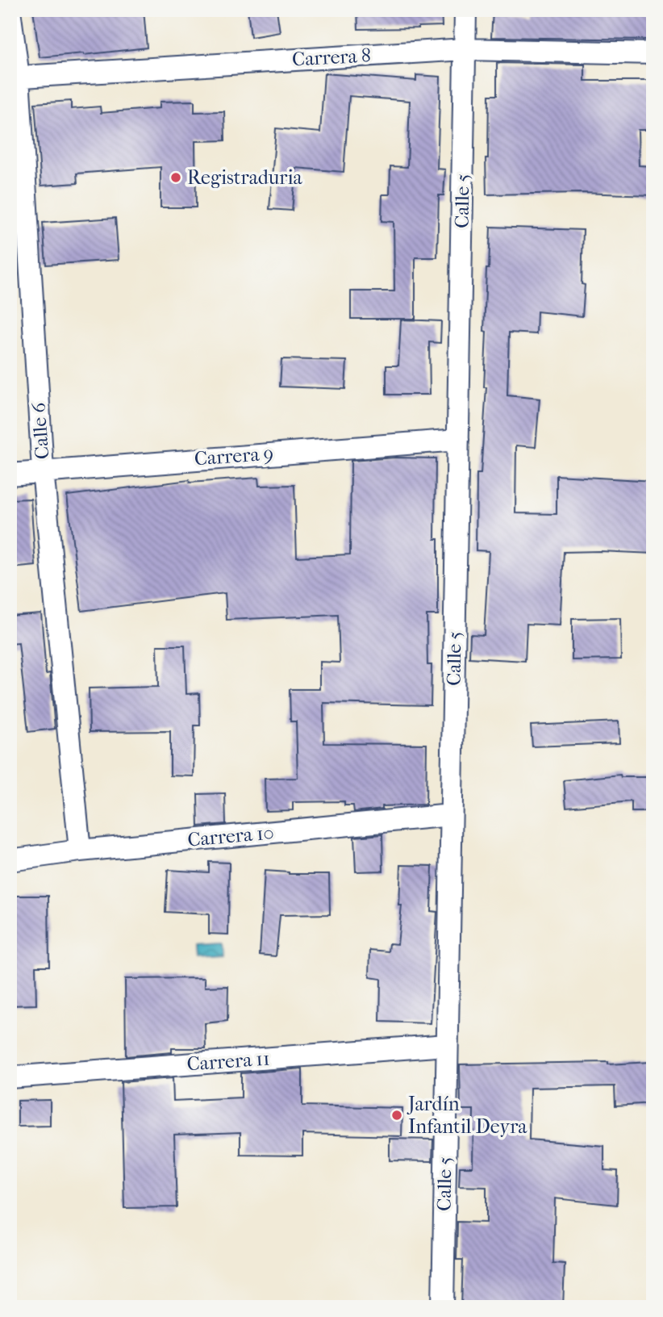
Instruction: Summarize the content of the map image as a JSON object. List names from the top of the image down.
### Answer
{
  "streets": {
    "street": [
      "Carrera 8",
      "Calle 5",
      "Calle 6",
      "Carrera 9",
      "Carrera 10",
      "Carrera 11"
    ]
  },
  "crossings": [
    ["Carrera 8", "Calle 5"],
    ["Carrera 8", "Calle 6"],
    ["Calle 5", "Carrera 9"],
    ["Calle 5", "Carrera 10"],
    ["Calle 5", "Carrera 11"],
    ["Calle 6", "Carrera 9"],
    ["Calle 6", "Carrera 10"]
  ],
  "places": ["Registraduria", "Jardín Infantil Deyra"]
}
